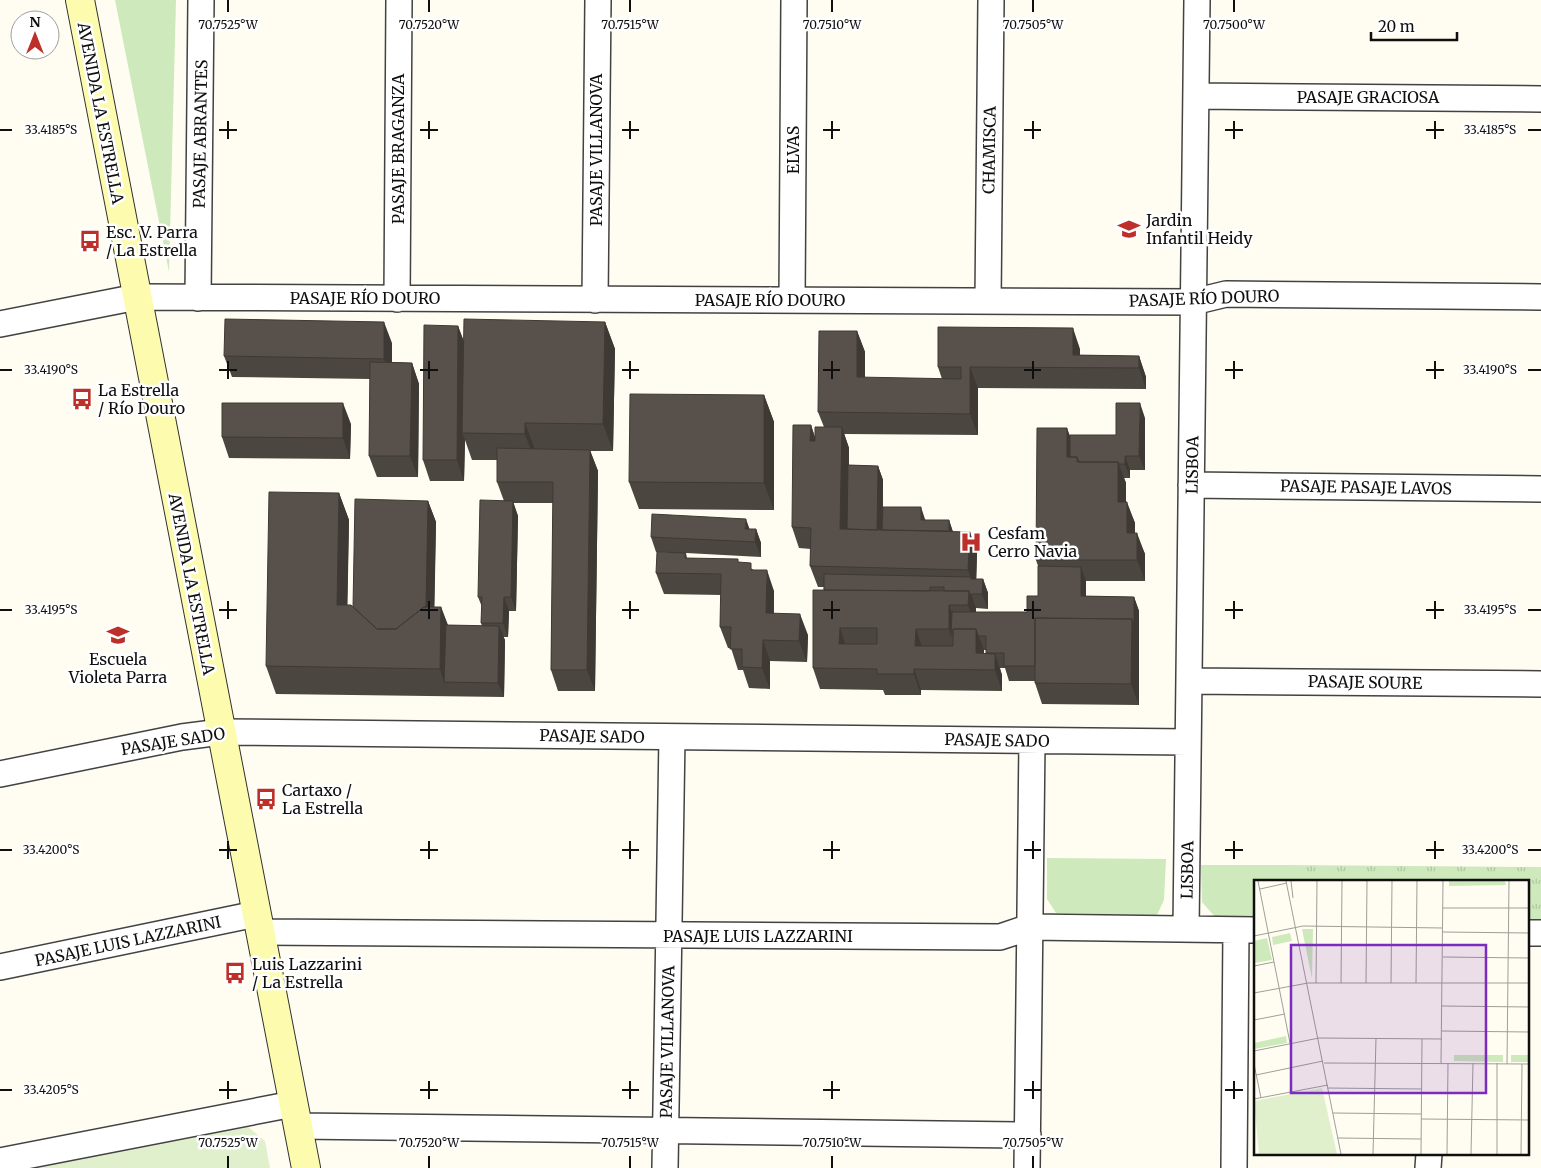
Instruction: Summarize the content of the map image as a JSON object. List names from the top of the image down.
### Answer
{
  "streets": {
    "main road": ["AVENIDA LA ESTRELLA"],
    "street": [
      "PASAJE GRACIOSA",
      "PASAJE ABRANTES",
      "PASAJE BRAGANZA",
      "PASAJE VILLANOVA",
      "ELVAS",
      "CHAMISCA",
      "PASAJE RÍO DOURO",
      "LISBOA",
      "PASAJE PASAJE LAVOS",
      "PASAJE SOURE",
      "PASAJE SADO",
      "PASAJE LUIS LAZZARINI"
    ]
  },
  "crossings": [
    ["PASAJE GRACIOSA", "LISBOA"],
    ["AVENIDA LA ESTRELLA", "PASAJE RÍO DOURO"],
    ["AVENIDA LA ESTRELLA", "PASAJE SADO"],
    ["AVENIDA LA ESTRELLA", "PASAJE LUIS LAZZARINI"],
    ["PASAJE ABRANTES", "PASAJE RÍO DOURO"],
    ["PASAJE BRAGANZA", "PASAJE RÍO DOURO"],
    ["PASAJE VILLANOVA", "PASAJE RÍO DOURO"],
    ["PASAJE VILLANOVA", "PASAJE SADO"],
    ["PASAJE VILLANOVA", "PASAJE LUIS LAZZARINI"],
    ["ELVAS", "PASAJE RÍO DOURO"],
    ["CHAMISCA", "PASAJE RÍO DOURO"],
    ["PASAJE RÍO DOURO", "LISBOA"],
    ["LISBOA", "PASAJE PASAJE LAVOS"],
    ["LISBOA", "PASAJE SOURE"],
    ["LISBOA", "PASAJE SADO"],
    ["LISBOA", "PASAJE LUIS LAZZARINI"]
  ],
  "places": {
    "school or university": ["Jardin Infantil Heidy", "Escuela Violeta Parra"],
    "bus stop": [
      "Esc. V. Parra / La Estrella",
      "La Estrella / Río Douro",
      "Cartaxo / La Estrella",
      "Luis Lazzarini / La Estrella"
    ],
    "hospital": ["Cesfam Cerro Navia"]
  },
  "scale_bar": "20 m",
  "north": "top",
  "coordinates": [
    "70.7525°W",
    "70.7520°W",
    "70.7515°W",
    "70.7510°W",
    "70.7505°W",
    "70.7500°W",
    "33.4185°S",
    "33.4190°S",
    "33.4195°S",
    "33.4200°S",
    "33.4205°S"
  ]
}
